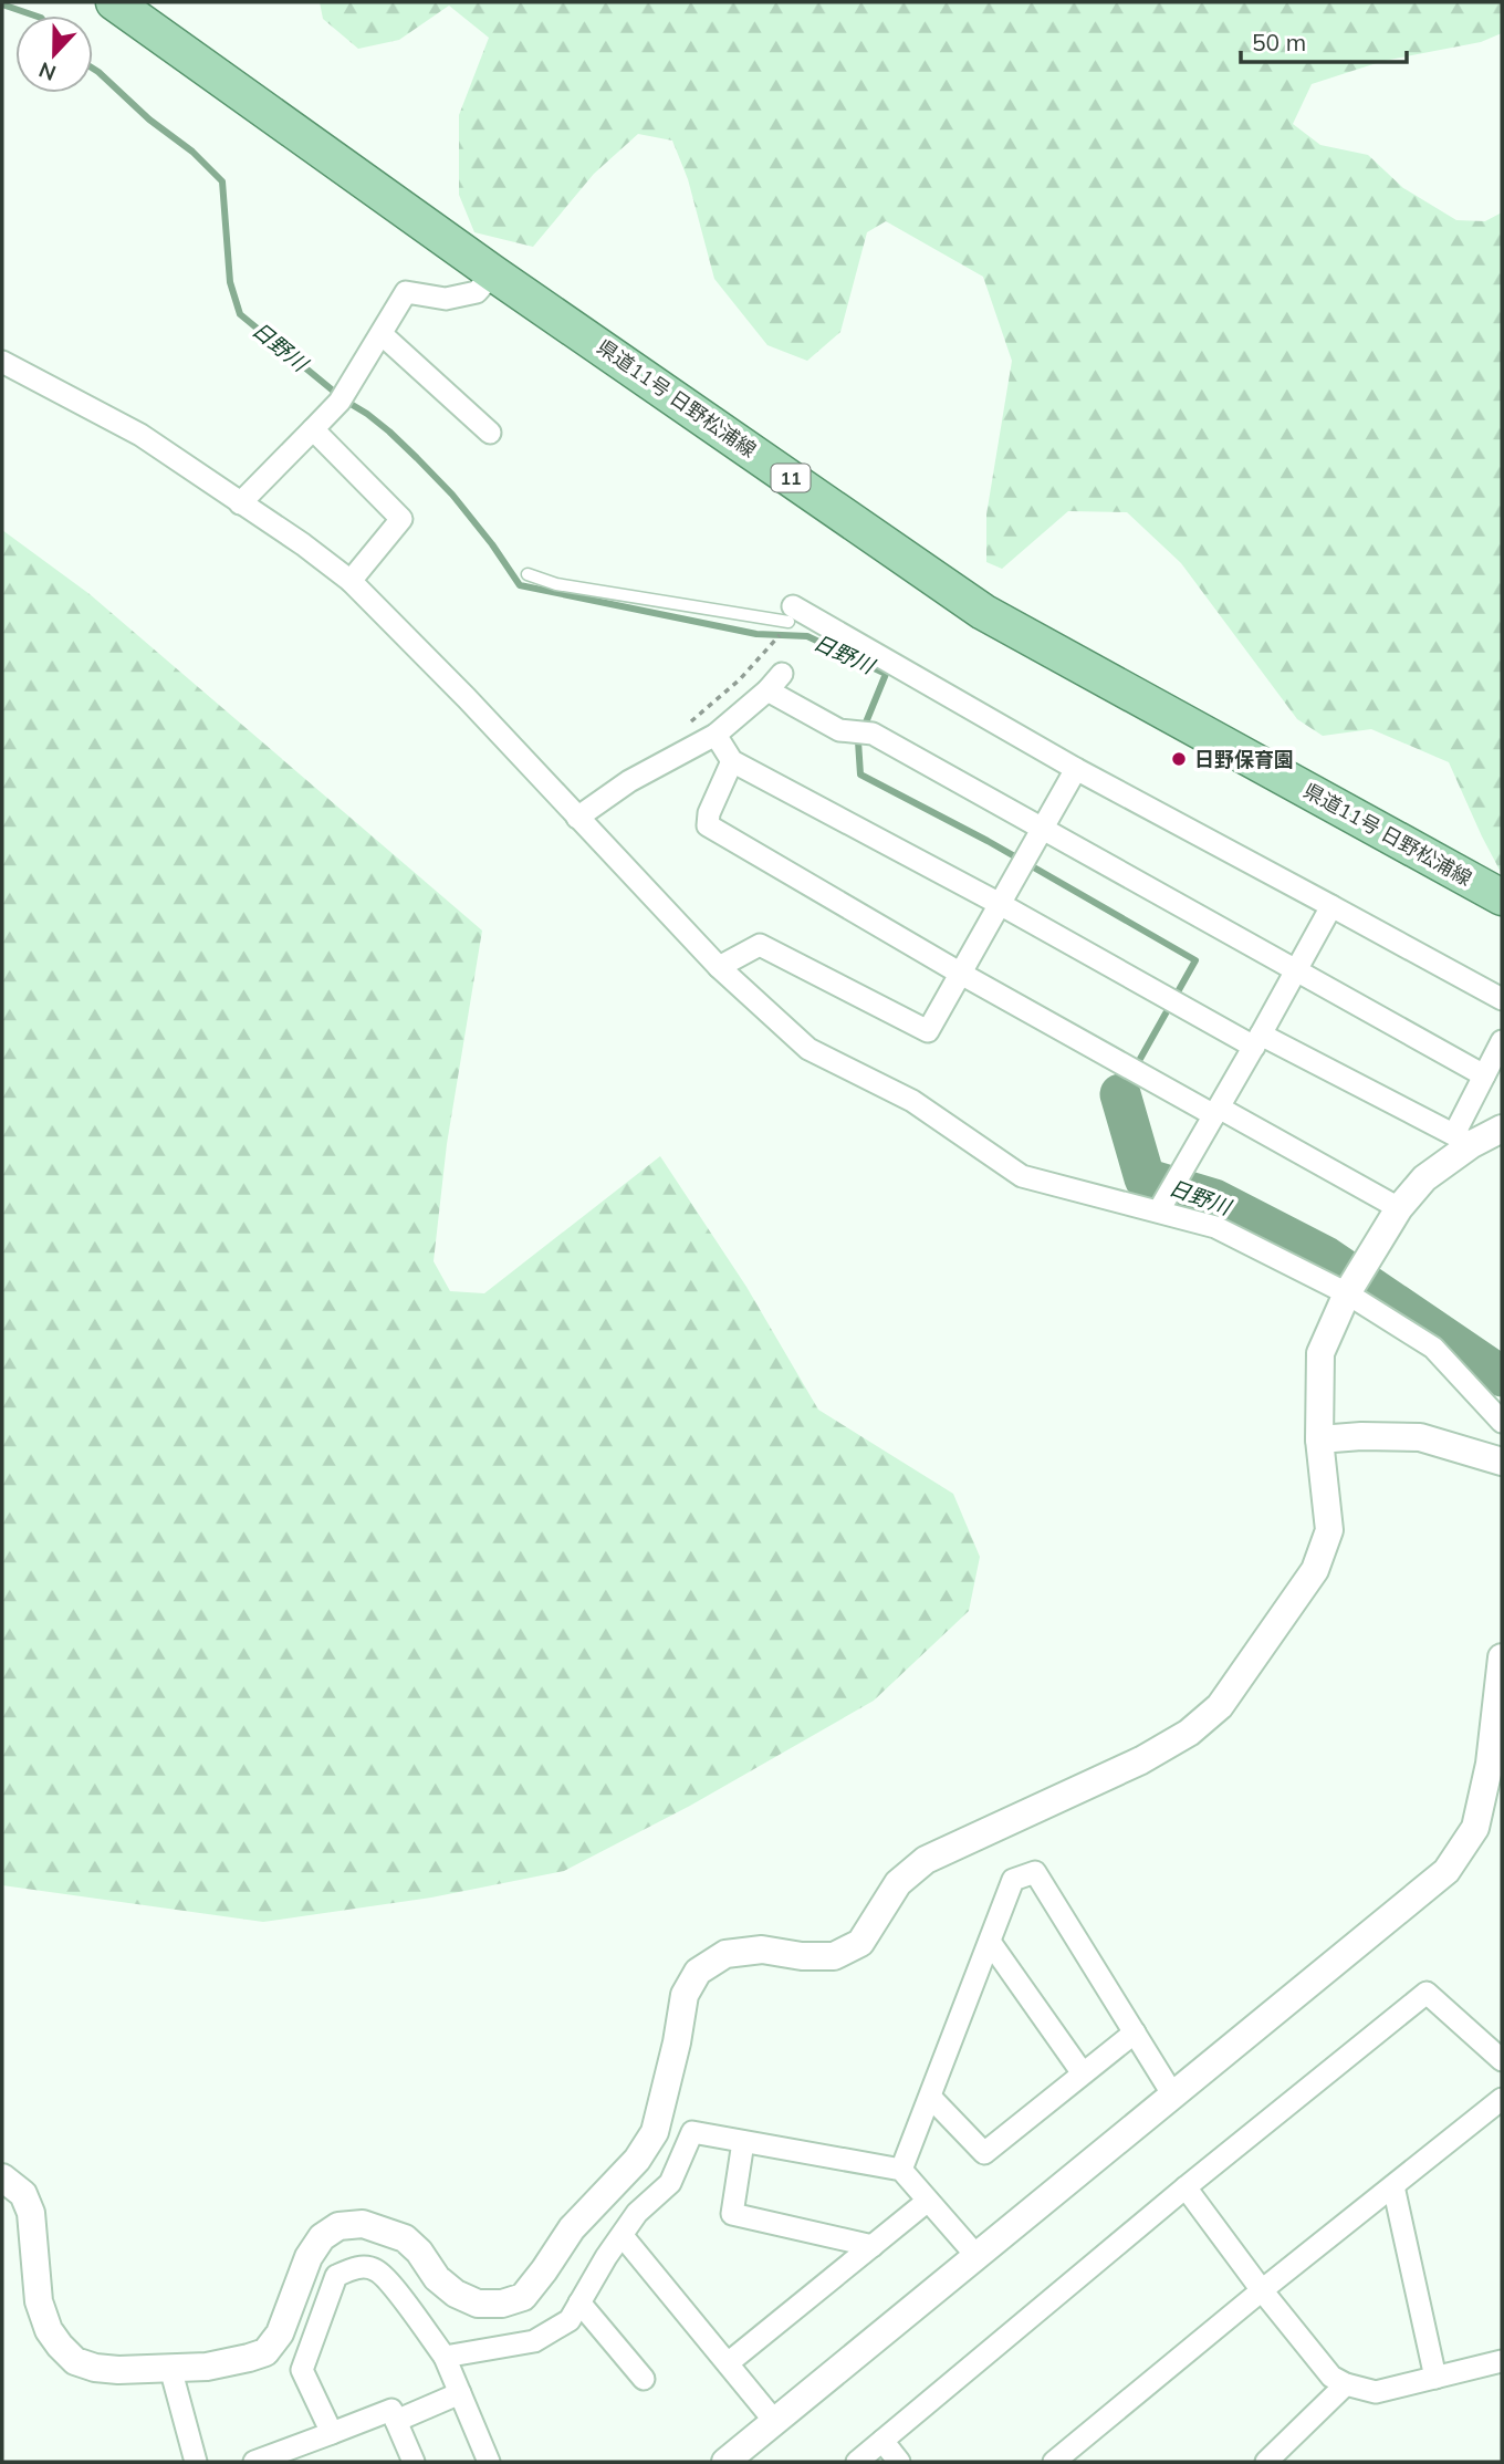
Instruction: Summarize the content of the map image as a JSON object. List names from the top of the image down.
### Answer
{
  "streets": {
    "main road": ["県道11号 日野松浦線", "11"]
  },
  "water": ["日野川"],
  "places": ["日野保育園"],
  "scale_bar": "50 m",
  "north": "bottom"
}
